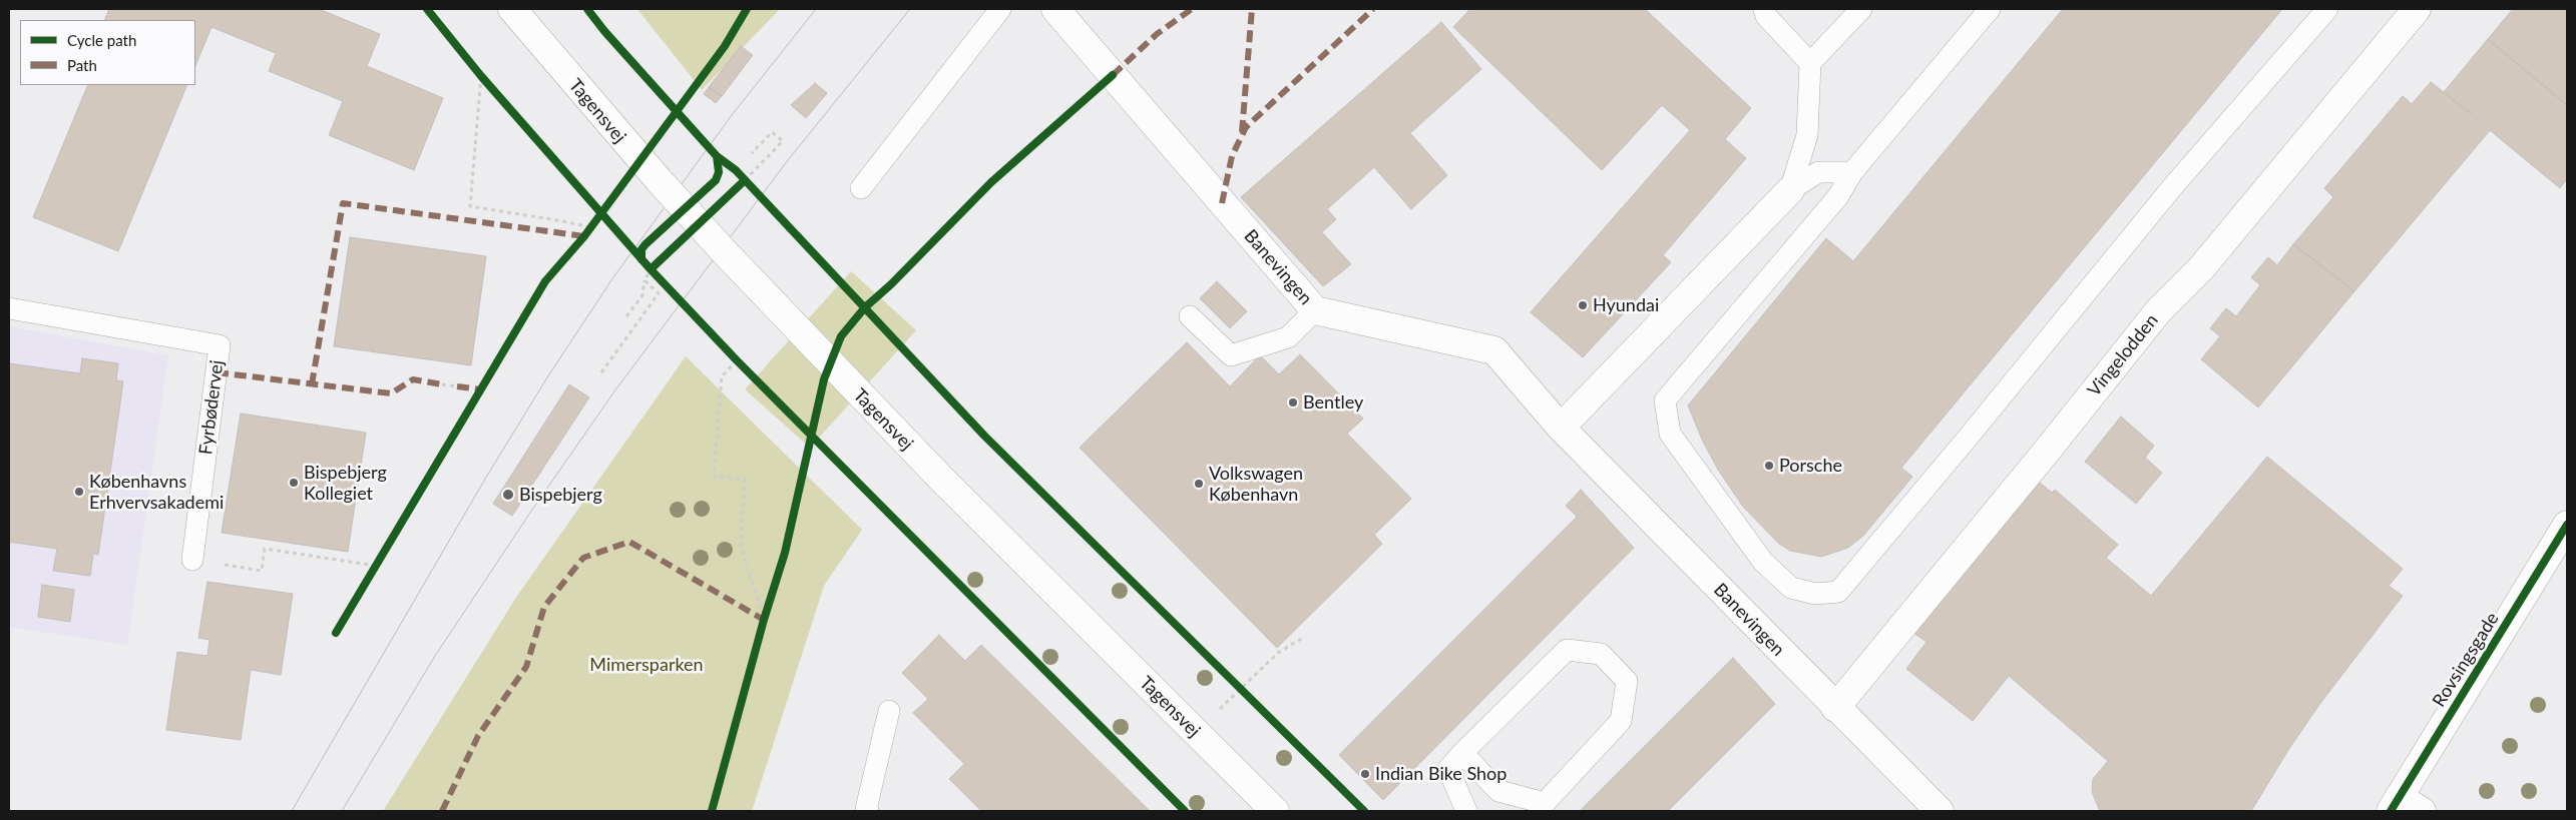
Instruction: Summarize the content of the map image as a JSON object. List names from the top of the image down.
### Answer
{
  "streets": {
    "street": [
      "Tagensvej",
      "Banevingen",
      "Vingelodden",
      "Rovsingsgade"
    ],
    "lane": ["Fyrbødervej"]
  },
  "crossings": [
    ["Banevingen", "Vingelodden"]
  ],
  "parks": ["Mimersparken"],
  "places": [
    "Hyundai",
    "Bentley",
    "Porsche",
    "Bispebjerg Kollegiet",
    "Volkswagen København",
    "Københavns Erhvervsakademi",
    "Bispebjerg",
    "Indian Bike Shop"
  ],
  "legend": ["Cycle path", "Path"]
}
